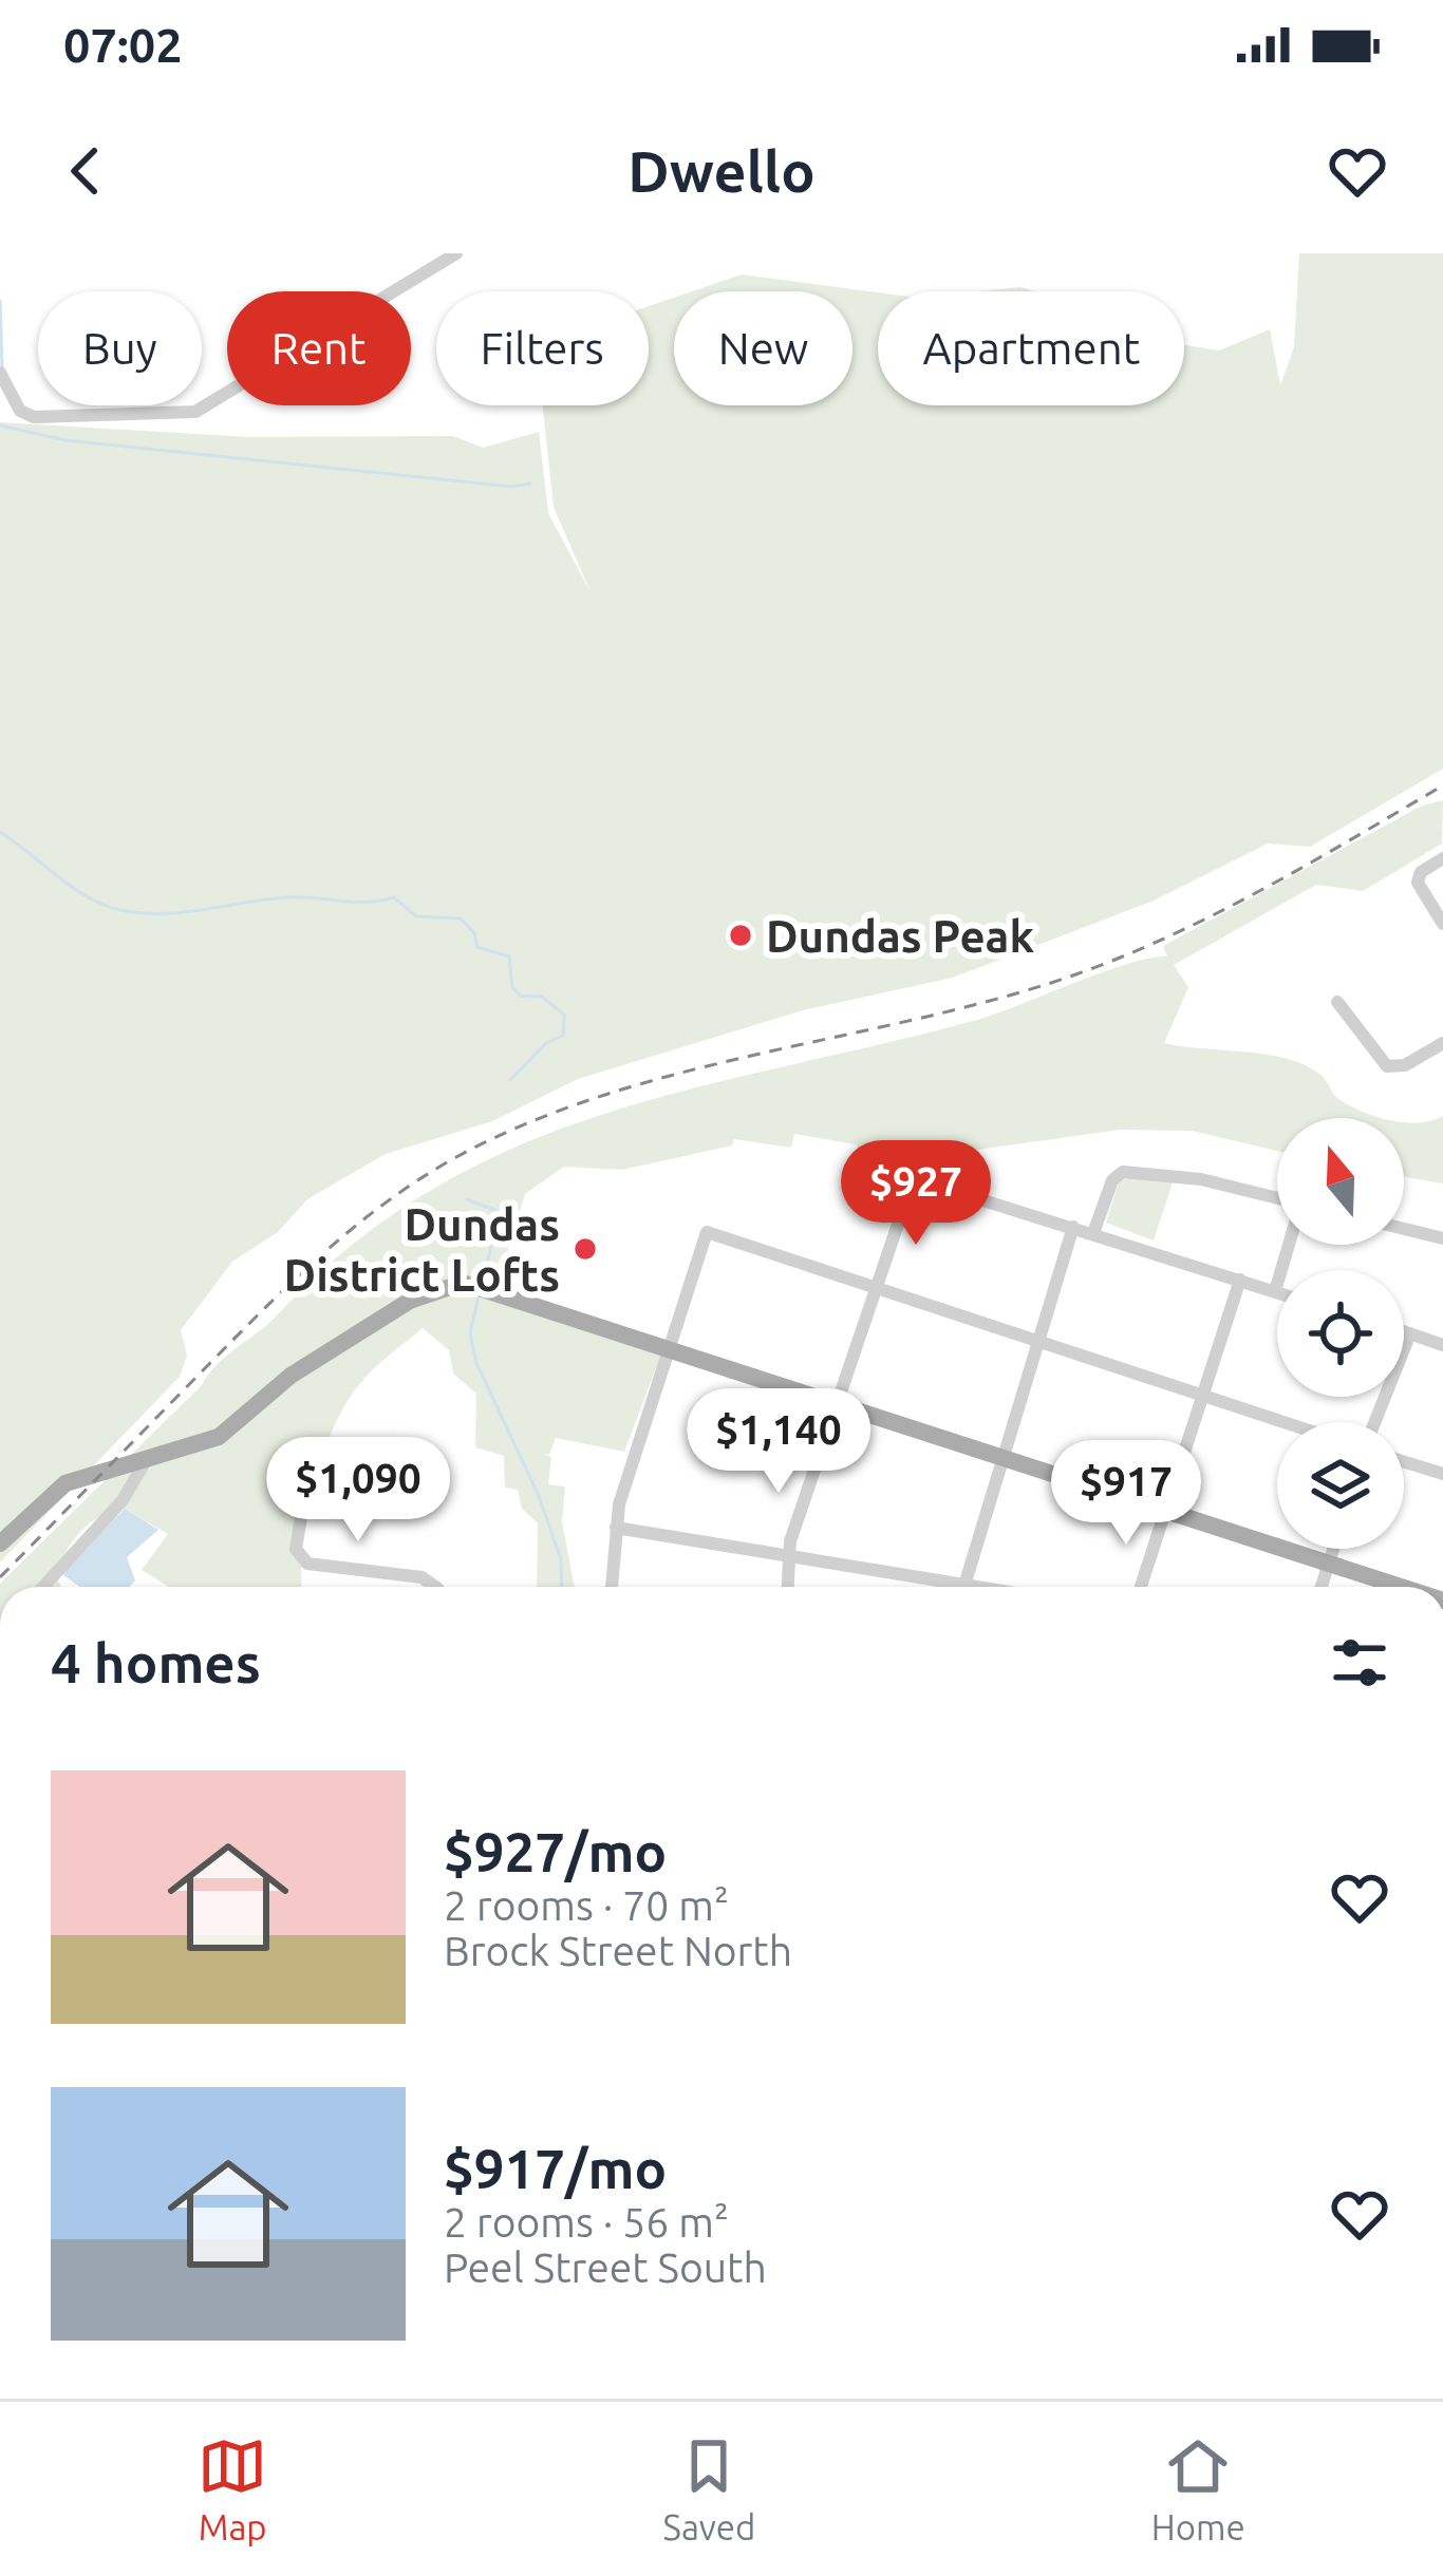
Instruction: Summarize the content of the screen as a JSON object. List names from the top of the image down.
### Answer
{
  "places": ["Dundas Peak", "Dundas District Lofts"],
  "north": "top",
  "page": {
    "status": "07:02",
    "header": "Dwello",
    "chip": [
      "Buy",
      "Rent",
      "Filters",
      "New",
      "Apartment"
    ],
    "price": [
      "$927",
      "$1,140",
      "$1,090",
      "$917"
    ],
    "heading": "4 homes",
    "list": [
      {
        "name": "$927/mo",
        "note": "2 rooms · 70 m² · Brock Street North"
      },
      {
        "name": "$917/mo",
        "note": "2 rooms · 56 m² · Peel Street South"
      }
    ],
    "tabs": ["Map", "Saved", "Home"]
  }
}
